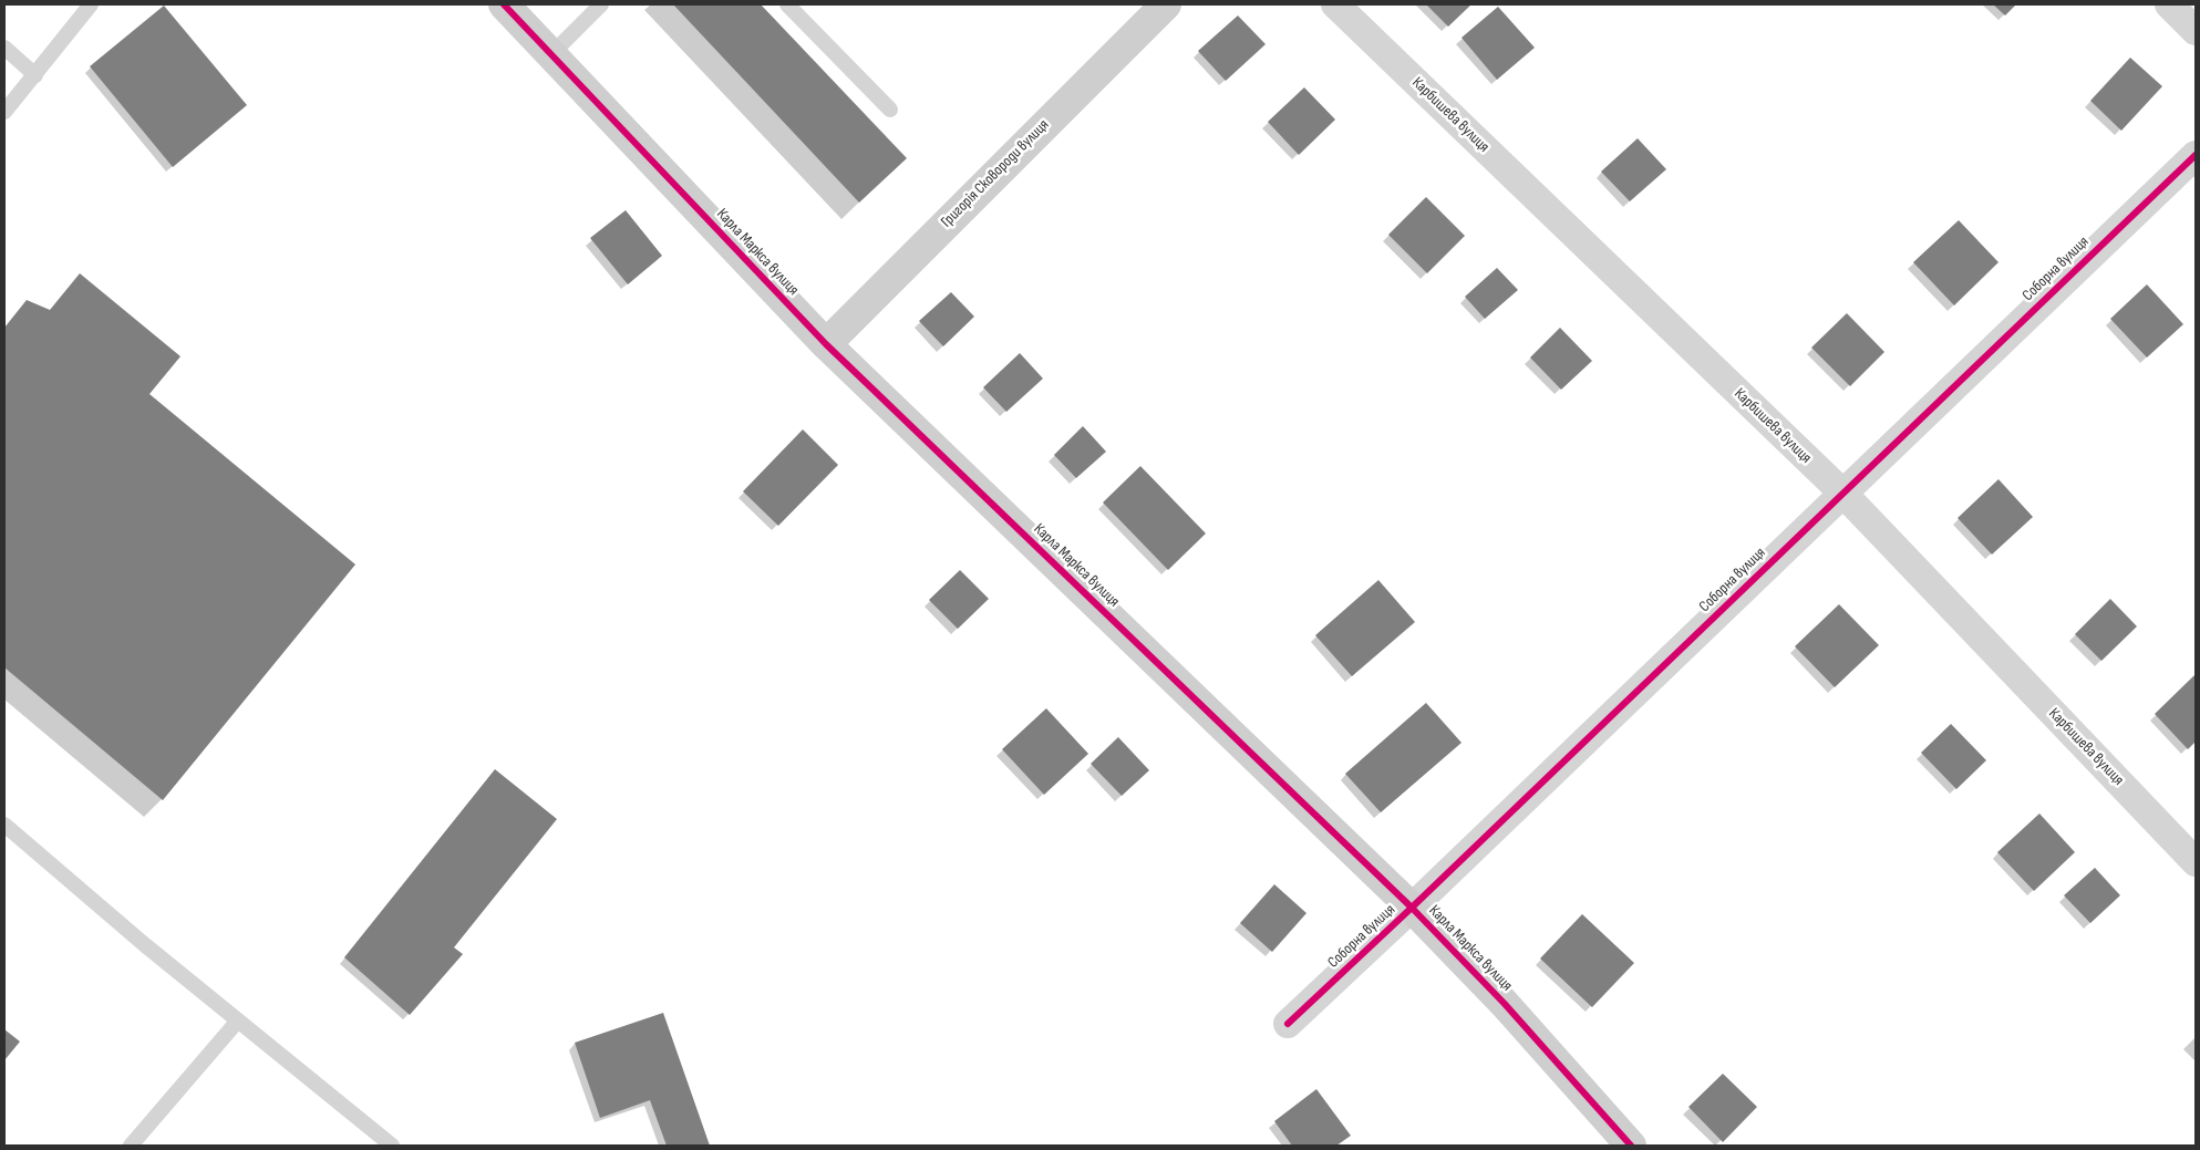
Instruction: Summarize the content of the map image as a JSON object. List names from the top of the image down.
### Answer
{
  "streets": {
    "street": [
      "Карбишева вулиця",
      "Григорія Сковороди вулиця",
      "Карла Маркса вулиця",
      "Соборна вулиця"
    ]
  },
  "crossings": [
    ["Карбишева вулиця", "Соборна вулиця"],
    ["Григорія Сковороди вулиця", "Карла Маркса вулиця"],
    ["Карла Маркса вулиця", "Соборна вулиця"]
  ]
}
